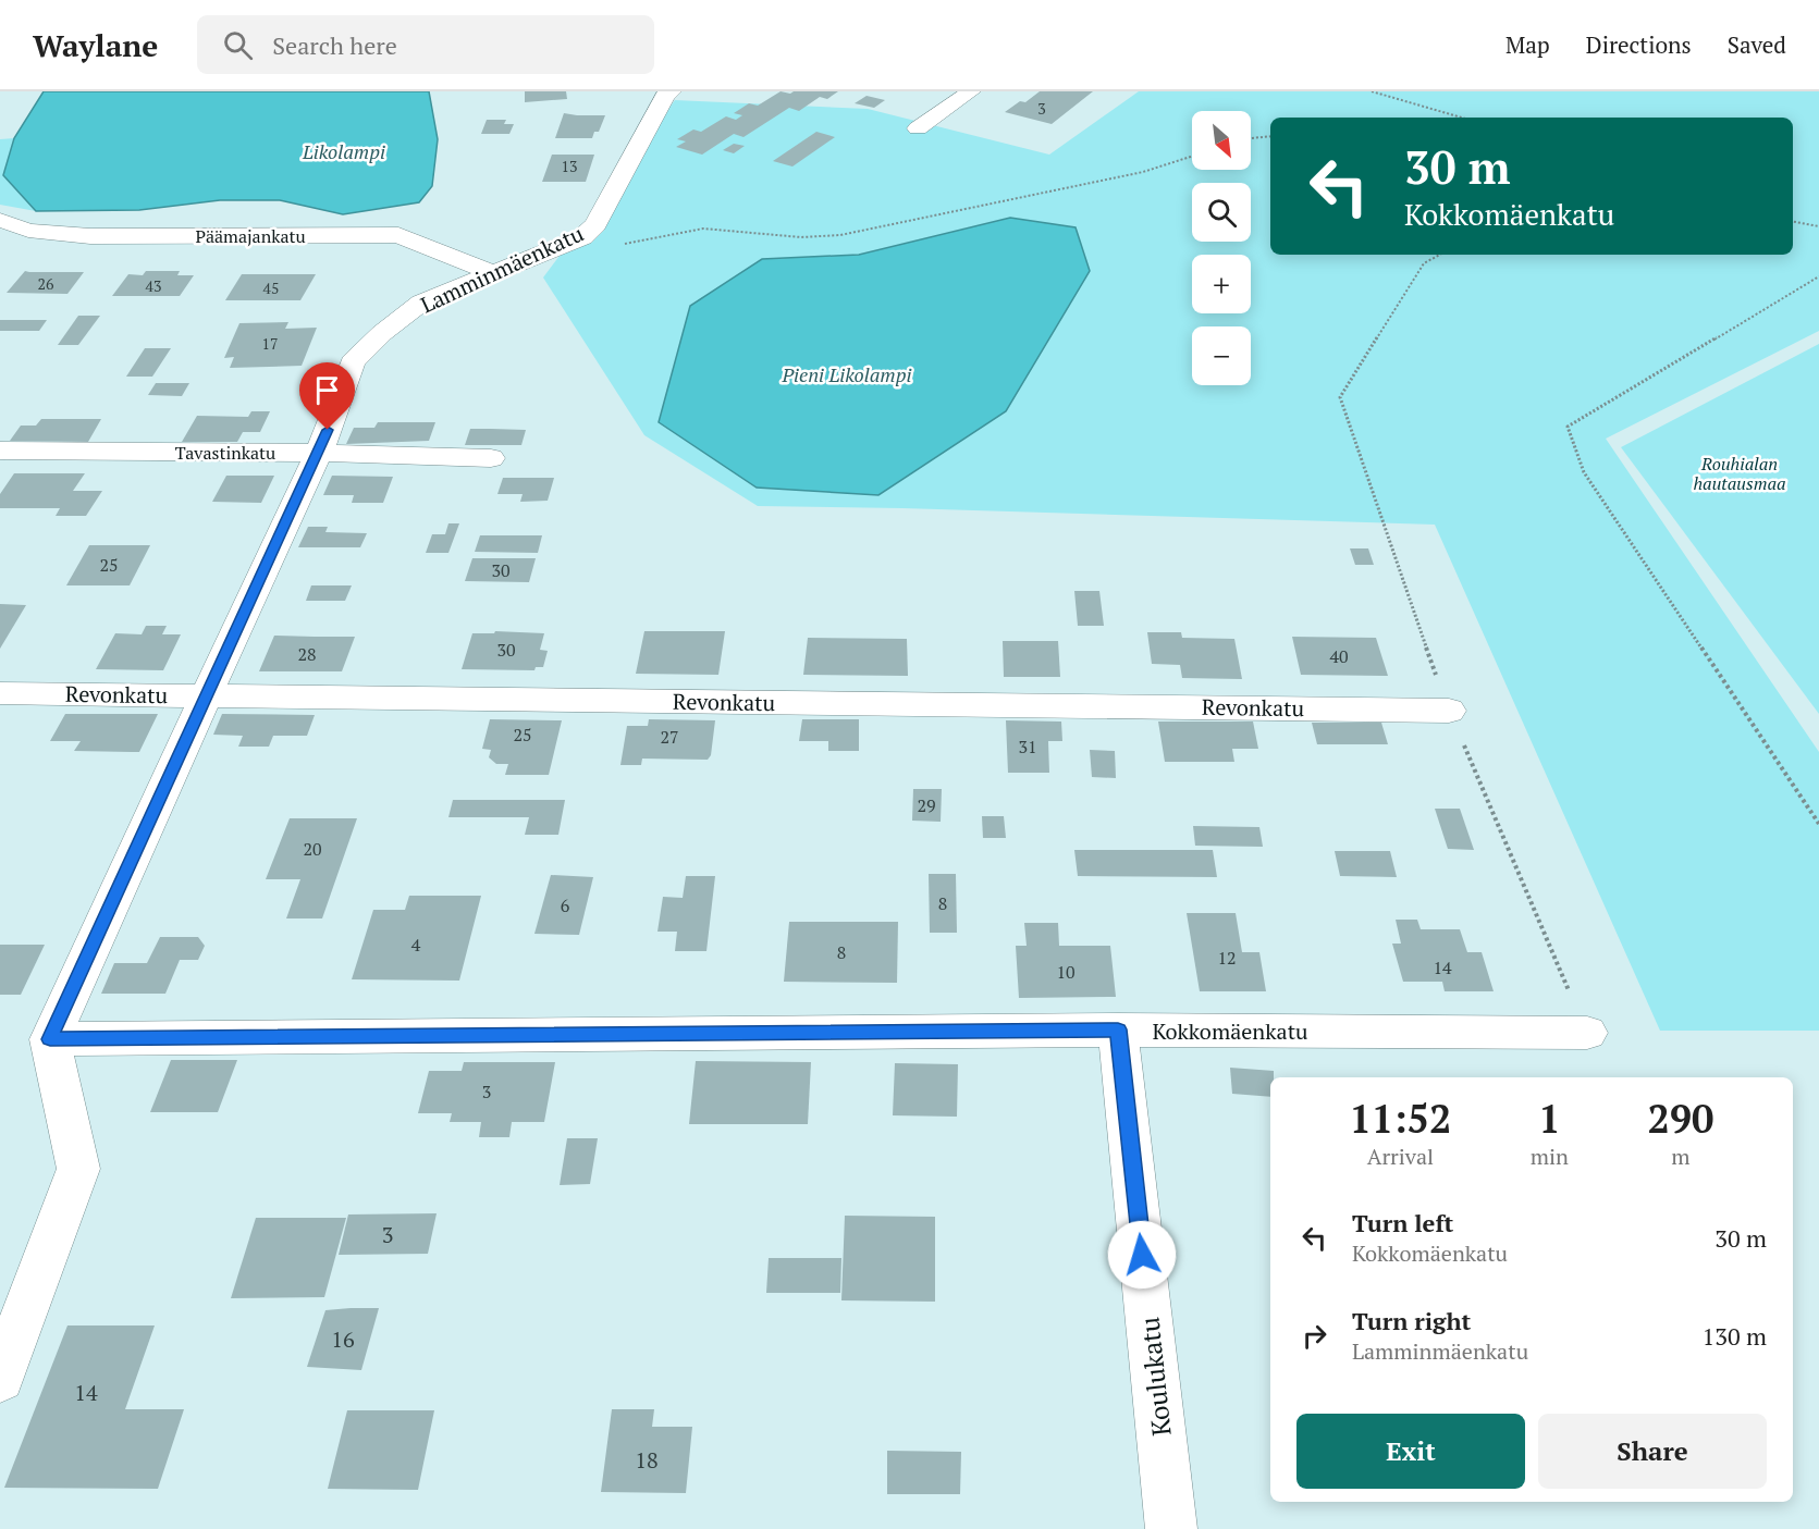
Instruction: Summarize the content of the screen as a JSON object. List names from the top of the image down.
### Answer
{
  "streets": {
    "street": [
      "Päämajankatu",
      "Lamminmäenkatu",
      "Tavastinkatu",
      "Revonkatu",
      "Kokkomäenkatu",
      "Koulukatu"
    ]
  },
  "crossings": [
    ["Päämajankatu", "Lamminmäenkatu"],
    ["Lamminmäenkatu", "Tavastinkatu"],
    ["Lamminmäenkatu", "Revonkatu"],
    ["Lamminmäenkatu", "Kokkomäenkatu"],
    ["Kokkomäenkatu", "Koulukatu"]
  ],
  "water": ["Likolampi", "Pieni Likolampi"],
  "parks": ["Rouhialan hautausmaa"],
  "house_numbers": [
    "3",
    "13",
    "26",
    "43",
    "45",
    "17",
    "25",
    "30",
    "30",
    "28",
    "40",
    "25",
    "27",
    "31",
    "29",
    "20",
    "8",
    "6",
    "4",
    "8",
    "12",
    "14",
    "10",
    "3",
    "3",
    "16",
    "14",
    "18"
  ],
  "north": "bottom right",
  "page": {
    "header": "Waylane",
    "search": "Search here",
    "nav": ["Map", "Directions", "Saved"],
    "map_buttons": ["+", "−"],
    "turn": ["30 m", "Kokkomäenkatu"],
    "eta": [
      "11:52",
      "Arrival",
      "1",
      "min",
      "290",
      "m"
    ],
    "list": [
      {
        "name": "Turn left",
        "note": "Kokkomäenkatu",
        "value": "30 m"
      },
      {
        "name": "Turn right",
        "note": "Lamminmäenkatu",
        "value": "130 m"
      }
    ],
    "buttons": ["Exit", "Share"]
  }
}
